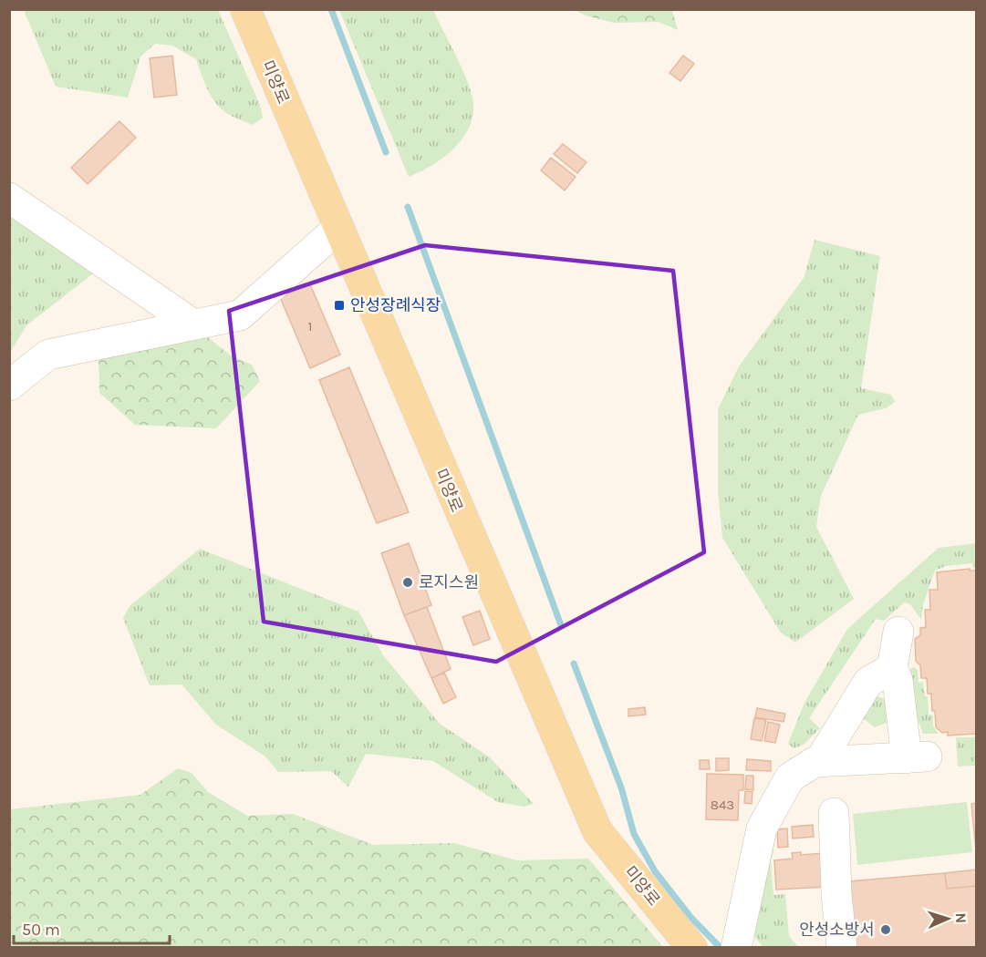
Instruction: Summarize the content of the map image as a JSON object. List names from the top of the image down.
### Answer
{
  "streets": {
    "main road": ["미양로"]
  },
  "places": {
    "transit": ["안성장례식장"],
    "other": ["로지스원", "안성소방서"]
  },
  "house_numbers": ["1", "843"],
  "scale_bar": "50 m",
  "north": "right"
}
